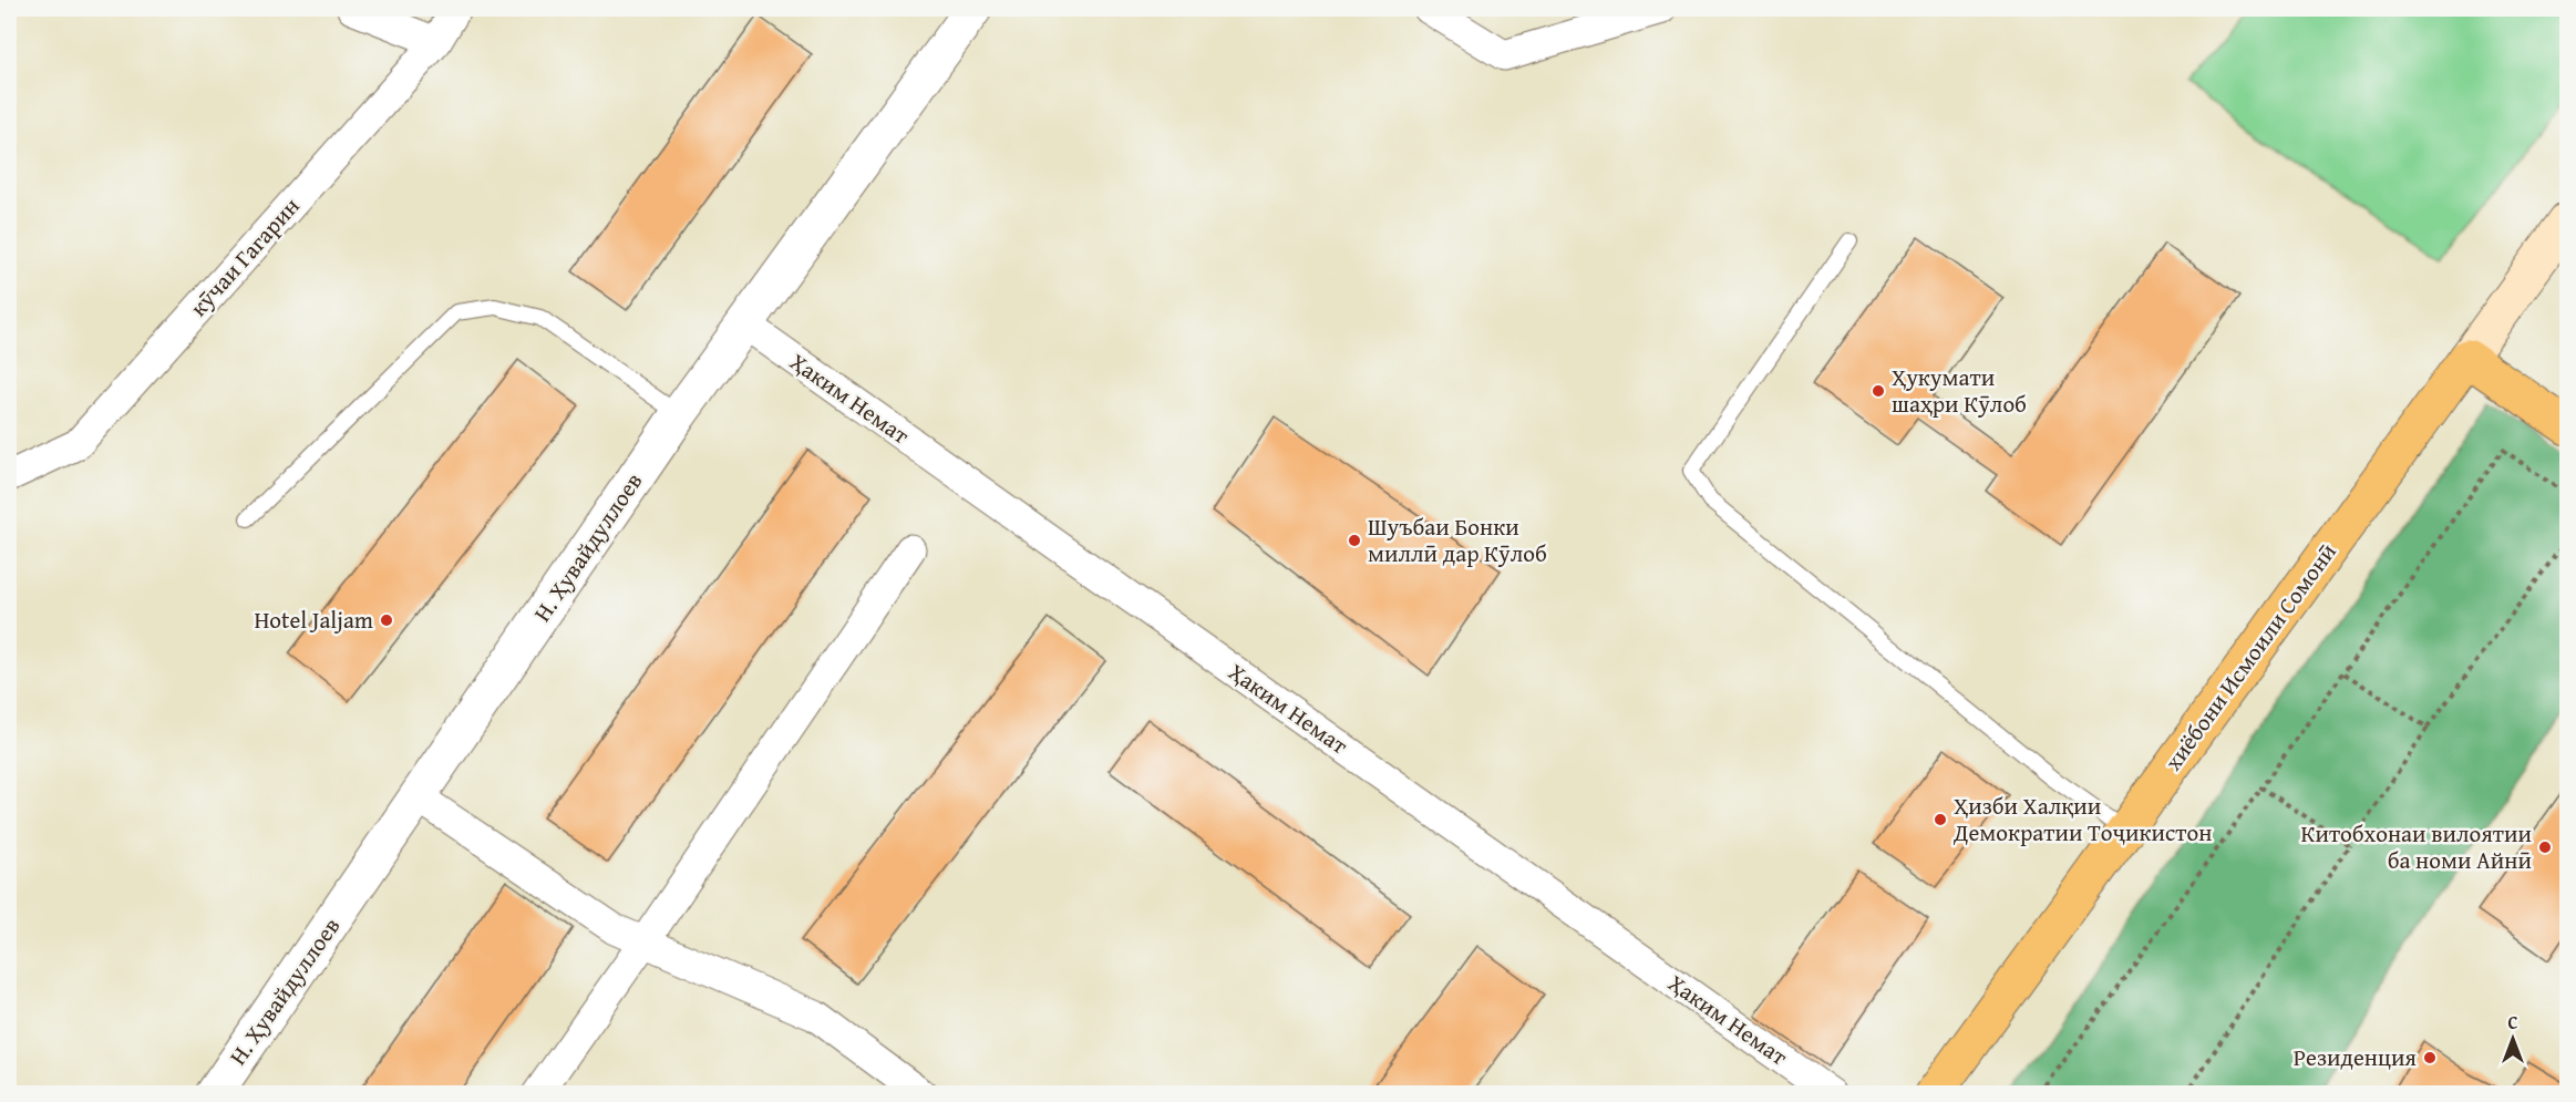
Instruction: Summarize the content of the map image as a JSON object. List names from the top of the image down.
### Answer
{
  "streets": {
    "main road": ["хиёбони Исмоили Сомонӣ"],
    "street": ["кӯчаи Гагарин", "Ҳаким Немат", "Н. Ҳувайдуллоев"]
  },
  "crossings": [
    ["Ҳаким Немат", "Н. Ҳувайдуллоев"]
  ],
  "places": [
    "Ҳукумати шаҳри Кӯлоб",
    "Шуъбаи Бонки миллӣ дар Кӯлоб",
    "Hotel Jaljam",
    "Ҳизби Халқии Демократии Тоҷикистон",
    "Китобхонаи вилоятии ба номи Айнӣ",
    "Резиденция"
  ],
  "north": "top"
}
